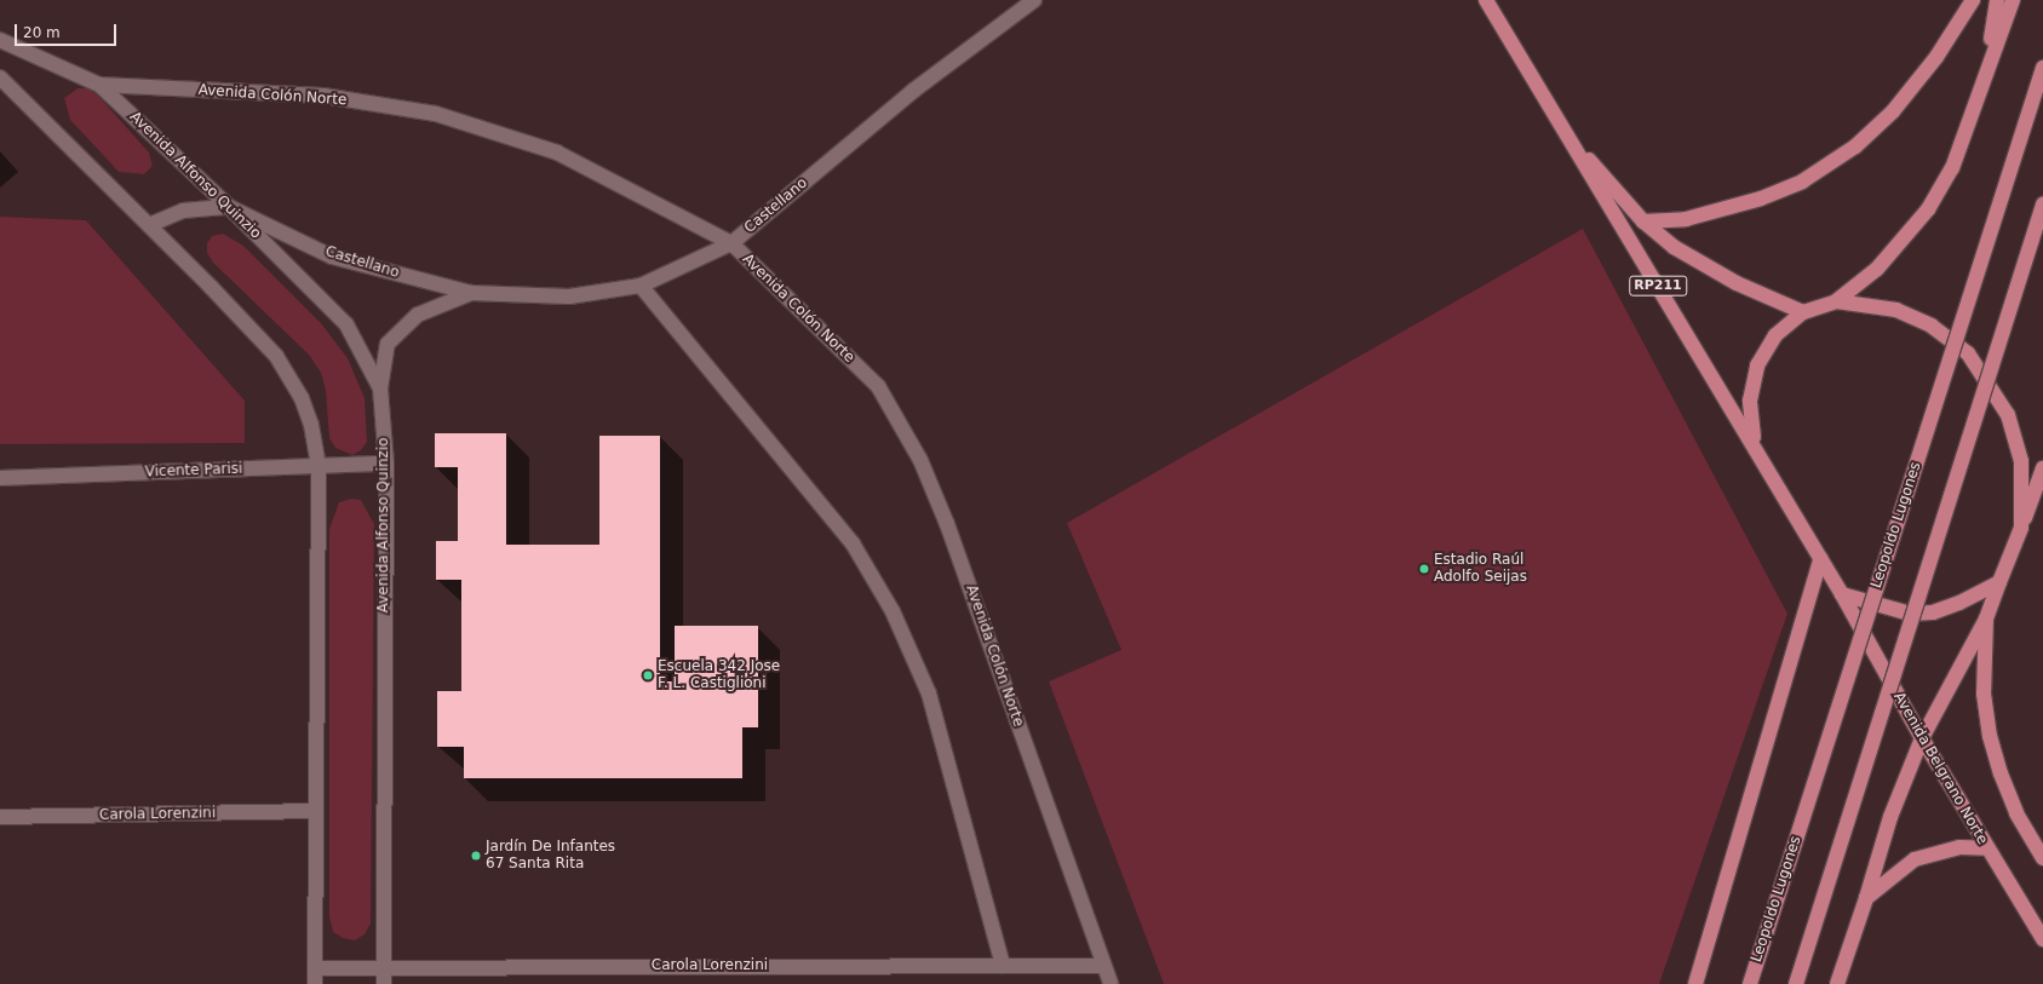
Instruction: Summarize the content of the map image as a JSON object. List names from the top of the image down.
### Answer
{
  "streets": {
    "main road": ["RP211", "Leopoldo Lugones", "Avenida Belgrano Norte"],
    "street": [
      "Avenida Colón Norte",
      "Avenida Alfonso Quinzio",
      "Castellano",
      "Vicente Parisi",
      "Carola Lorenzini"
    ]
  },
  "crossings": [
    ["Avenida Colón Norte", "Avenida Alfonso Quinzio"],
    ["Avenida Colón Norte", "Castellano"],
    ["Avenida Colón Norte", "Carola Lorenzini"],
    ["Avenida Alfonso Quinzio", "Castellano"],
    ["Avenida Alfonso Quinzio", "Vicente Parisi"],
    ["Avenida Alfonso Quinzio", "Carola Lorenzini"],
    ["RP211", "Avenida Belgrano Norte"]
  ],
  "places": ["Estadio Raúl Adolfo Seijas", "Escuela 342 Jose F. L. Castiglioni", "Jardín De Infantes 67 Santa Rita"],
  "scale_bar": "20 m"
}
